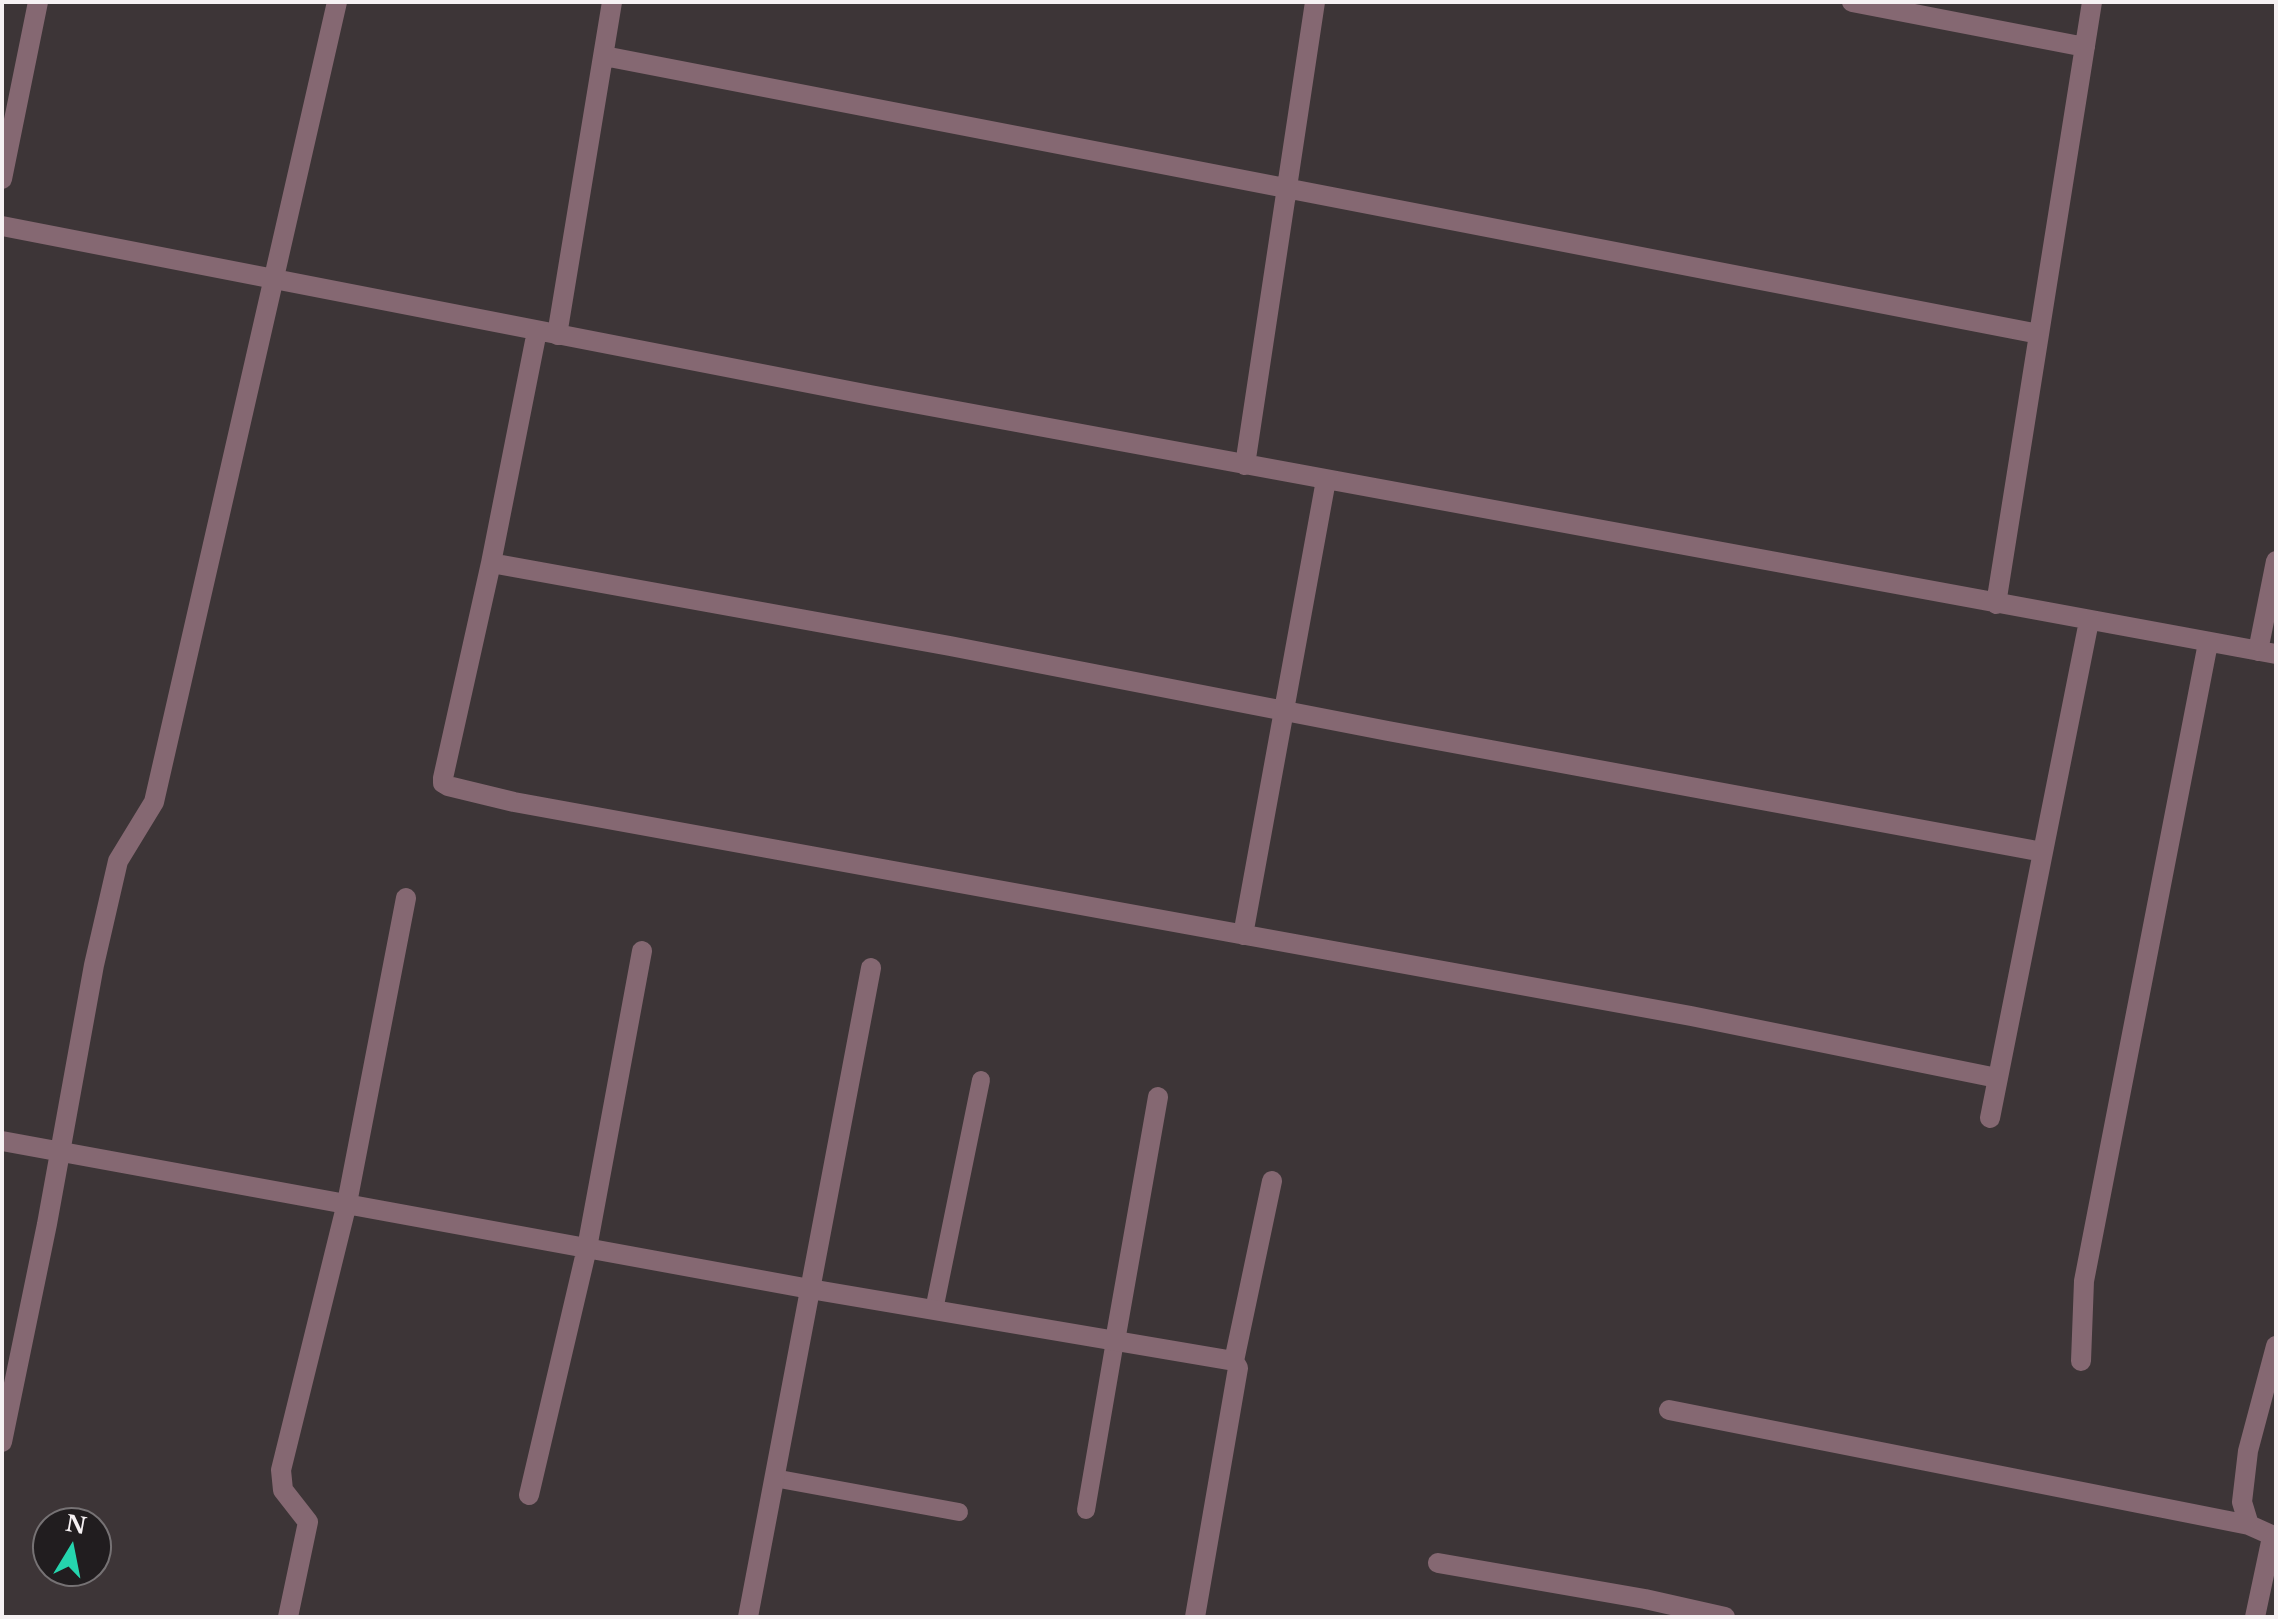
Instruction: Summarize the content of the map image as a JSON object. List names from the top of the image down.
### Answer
{
  "north": "top"
}
